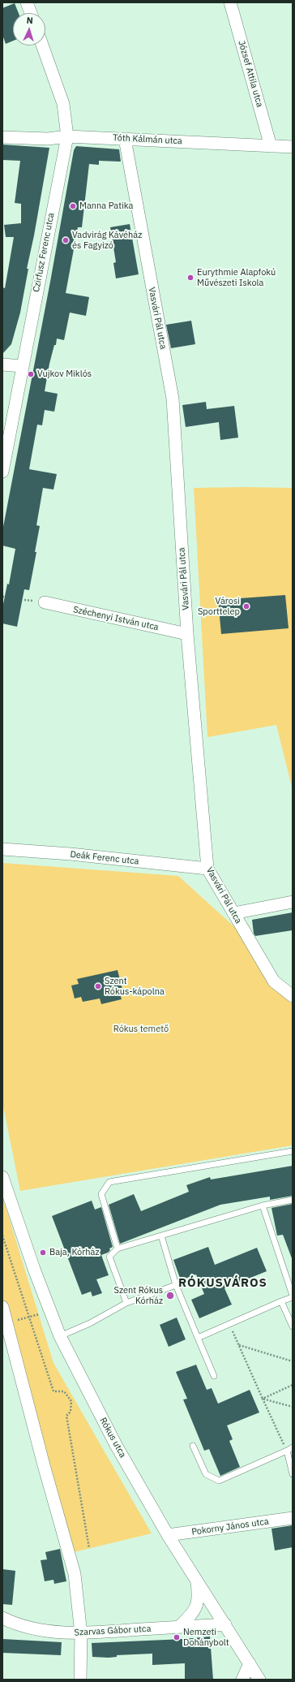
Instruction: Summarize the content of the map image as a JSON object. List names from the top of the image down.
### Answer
{
  "streets": {
    "street": [
      "József Attila utca",
      "Tóth Kálmán utca",
      "Czirfusz Ferenc utca",
      "Vasvári Pál utca",
      "Széchenyi István utca",
      "Deák Ferenc utca",
      "Rókus utca",
      "Pokorny János utca",
      "Szarvas Gábor utca"
    ]
  },
  "crossings": [
    ["József Attila utca", "Tóth Kálmán utca"],
    ["Tóth Kálmán utca", "Czirfusz Ferenc utca"],
    ["Tóth Kálmán utca", "Vasvári Pál utca"],
    ["Vasvári Pál utca", "Széchenyi István utca"],
    ["Vasvári Pál utca", "Deák Ferenc utca"],
    ["Rókus utca", "Pokorny János utca"],
    ["Rókus utca", "Szarvas Gábor utca"]
  ],
  "districts": ["RÓKUSVÁROS"],
  "parks": ["Rókus temető"],
  "places": [
    "Manna Patika",
    "Vadvirág Kávéház és Fagyizó",
    "Eurythmie Alapfokú Művészeti Iskola",
    "Vujkov Miklós",
    "Városi Sporttelep",
    "Szent Rókus-kápolna",
    "Baja, Kórház",
    "Szent Rókus Kórház",
    "Nemzeti Dohánybolt"
  ],
  "north": "top"
}
